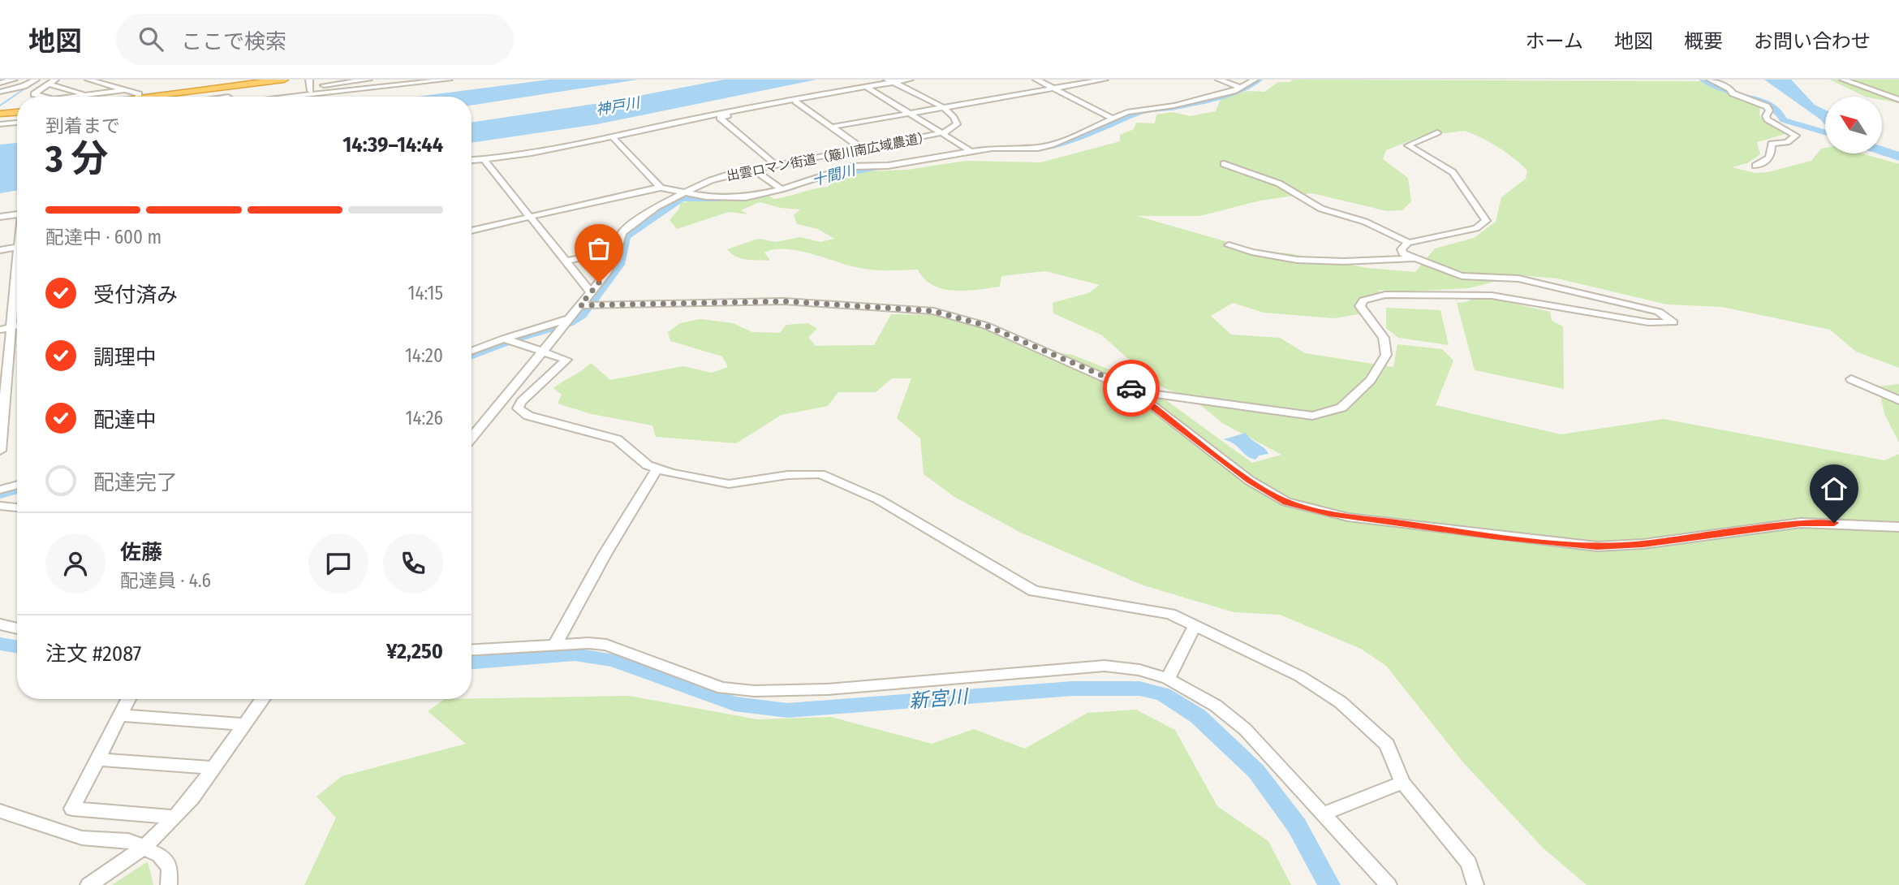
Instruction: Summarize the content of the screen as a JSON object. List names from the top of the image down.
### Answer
{
  "streets": {
    "street": ["出雲ロマン街道（簸川南広域農道）"]
  },
  "water": ["神戸川", "十間川", "新宮川"],
  "north": "top left",
  "page": {
    "header": "地図",
    "search": "ここで検索",
    "nav": [
      "ホーム",
      "地図",
      "概要",
      "お問い合わせ"
    ],
    "heading": ["3 分", "到着まで", "14:39–14:44"],
    "panel": [
      "佐藤",
      "配達員 · 4.6",
      "注文 #2087",
      "¥2,250"
    ],
    "bar": "配達中 · 600 m",
    "list": [
      ["受付済み", "14:15"],
      ["調理中", "14:20"],
      ["配達中", "14:26"],
      "配達完了"
    ]
  }
}
